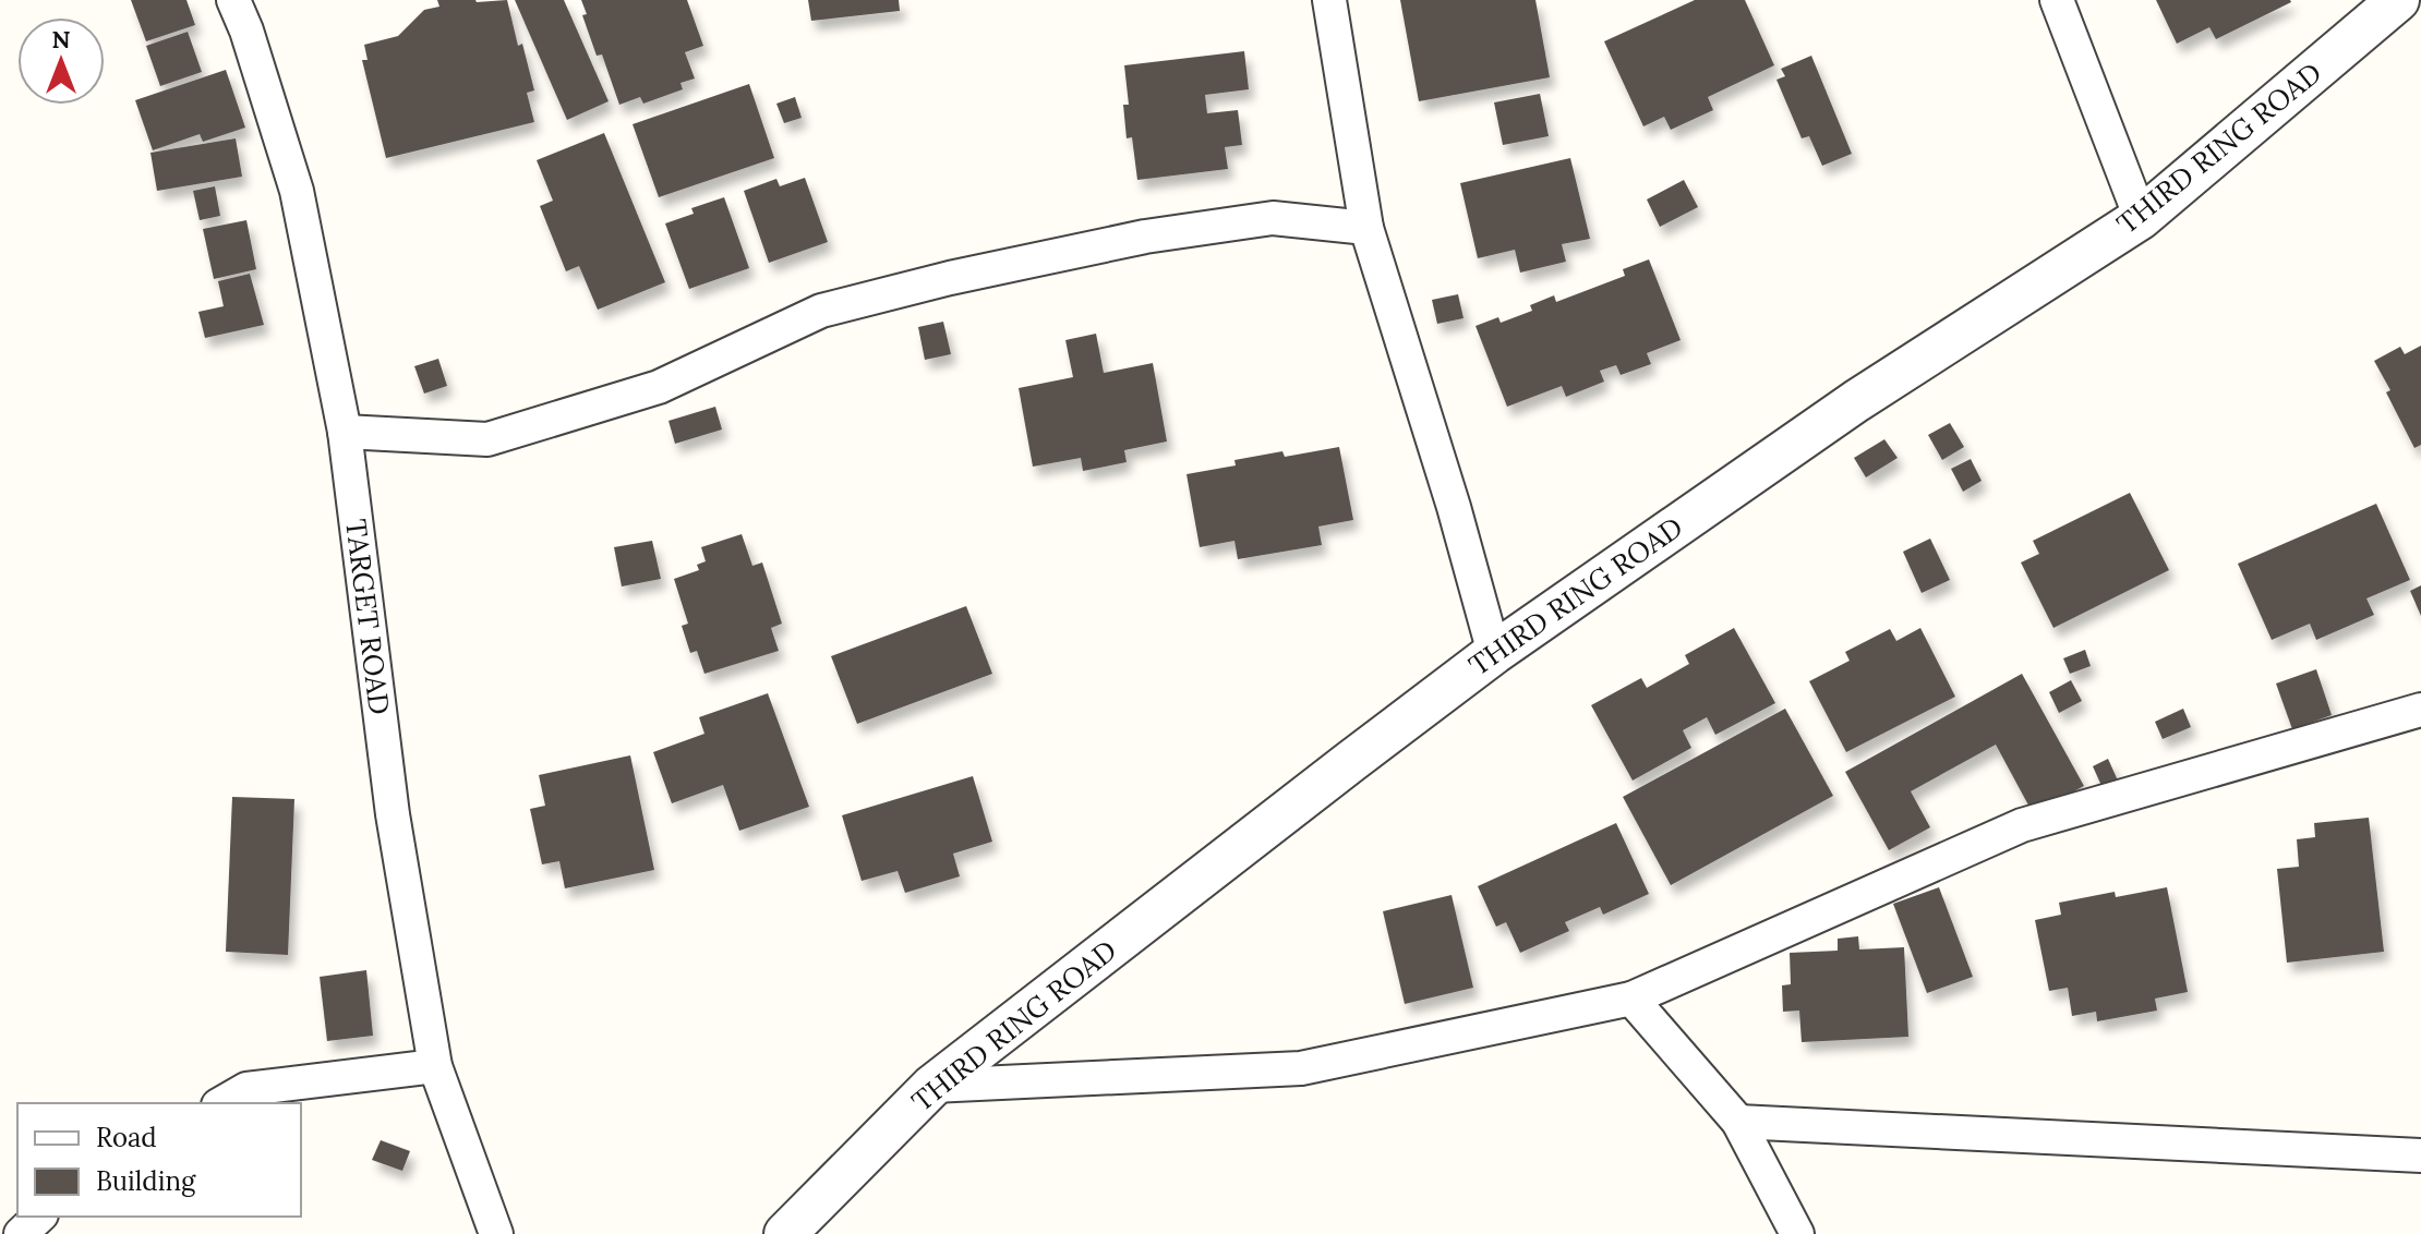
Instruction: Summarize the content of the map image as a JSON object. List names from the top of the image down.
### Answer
{
  "streets": {
    "street": ["THIRD RING ROAD", "TARGET ROAD"]
  },
  "legend": ["Road", "Building"],
  "north": "top"
}
